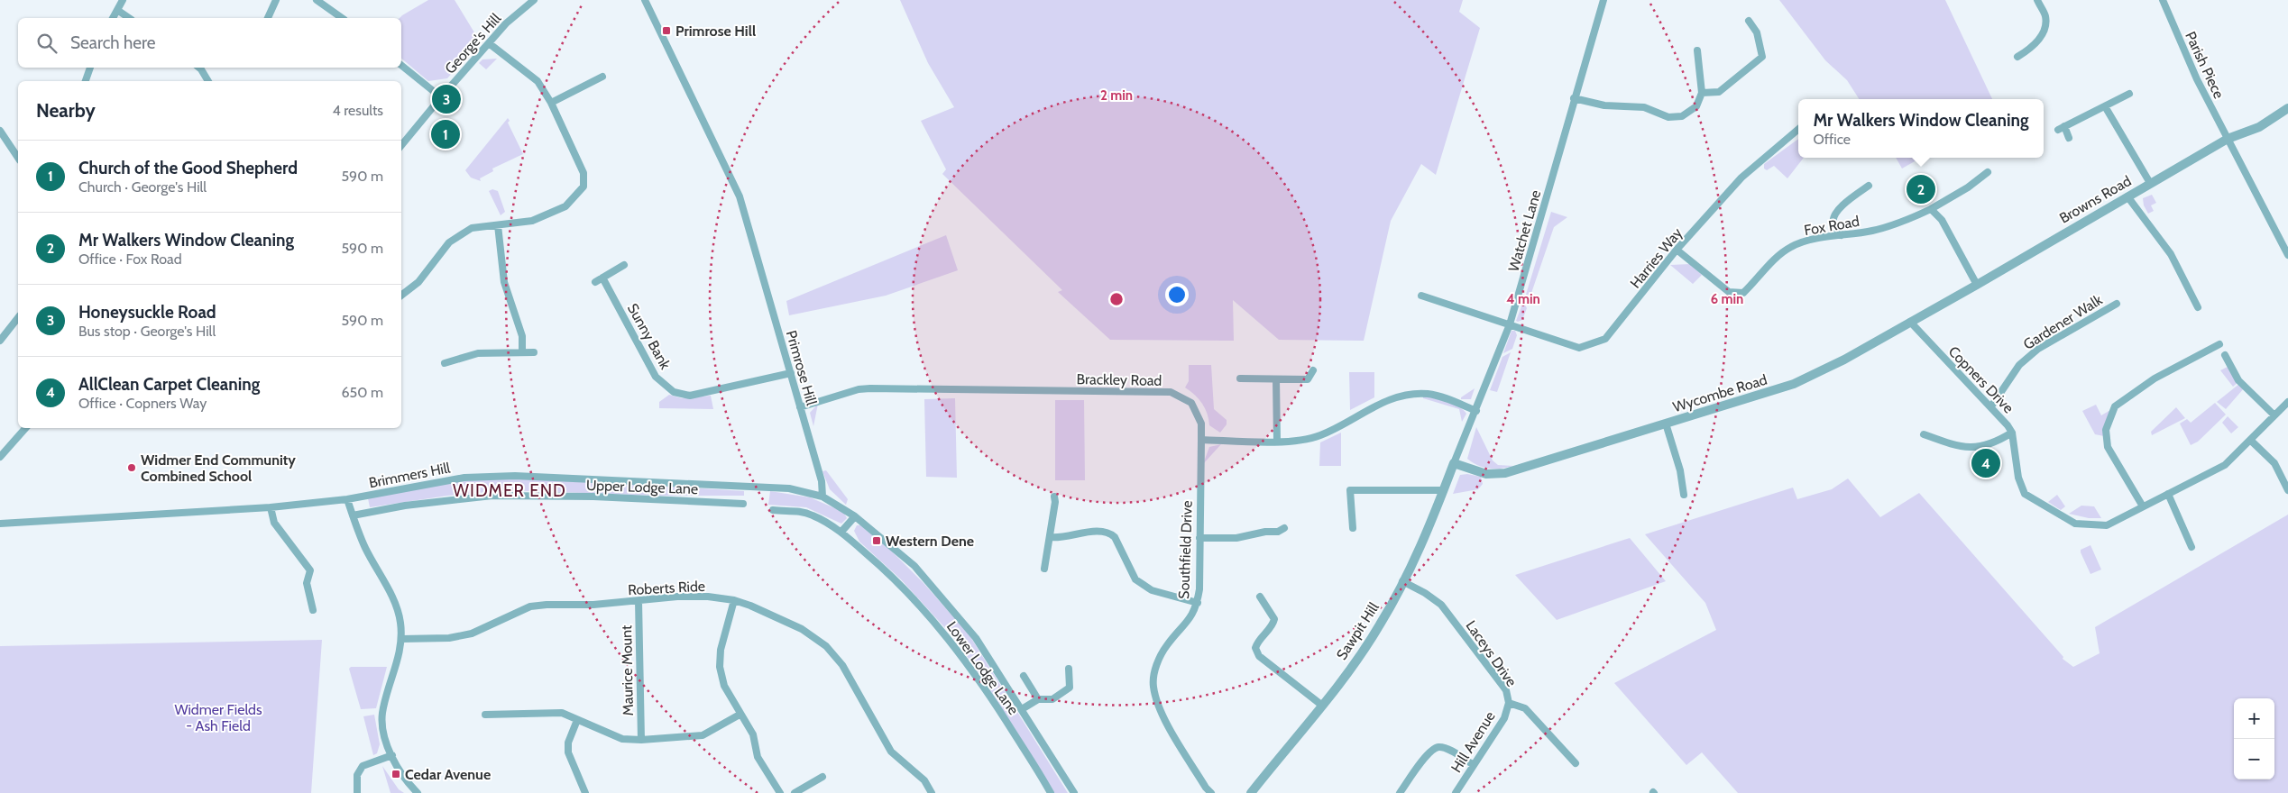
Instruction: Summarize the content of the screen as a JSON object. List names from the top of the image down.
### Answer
{
  "streets": {
    "street": [
      "George's Hill",
      "Parish Piece",
      "Browns Road",
      "Fox Road",
      "Watchet Lane",
      "Harries Way",
      "Gardener Walk",
      "Sunny Bank",
      "Primrose Hill",
      "Brackley Road",
      "Copners Drive",
      "Wycombe Road",
      "Brimmers Hill",
      "Upper Lodge Lane",
      "Southfield Drive",
      "Roberts Ride",
      "Sawpit Hill",
      "Laceys Drive",
      "Lower Lodge Lane",
      "Maurice Mount",
      "Hill Avenue"
    ]
  },
  "crossings": [
    ["Parish Piece", "Browns Road"],
    ["Browns Road", "Wycombe Road"],
    ["Fox Road", "Harries Way"],
    ["Watchet Lane", "Harries Way"],
    ["Watchet Lane", "Wycombe Road"],
    ["Watchet Lane", "Sawpit Hill"],
    ["Gardener Walk", "Copners Drive"],
    ["Sunny Bank", "Primrose Hill"],
    ["Primrose Hill", "Brackley Road"],
    ["Primrose Hill", "Brimmers Hill"],
    ["Brackley Road", "Southfield Drive"],
    ["Copners Drive", "Wycombe Road"],
    ["Wycombe Road", "Sawpit Hill"],
    ["Roberts Ride", "Maurice Mount"],
    ["Sawpit Hill", "Laceys Drive"],
    ["Laceys Drive", "Hill Avenue"]
  ],
  "districts": ["WIDMER END"],
  "parks": ["Widmer Fields - Ash Field"],
  "places": {
    "transit": ["Primrose Hill", "Western Dene", "Cedar Avenue"],
    "other": ["Widmer End Community Combined School"]
  },
  "page": {
    "search": "Search here",
    "heading": ["Nearby", "4 results"],
    "pins": [
      "3",
      "1",
      "2",
      "4"
    ],
    "popup": ["Mr Walkers Window Cleaning", "Office"],
    "list": [
      {
        "mark": "1",
        "name": "Church of the Good Shepherd",
        "note": "Church · George's Hill",
        "value": "590 m"
      },
      {
        "mark": "2",
        "name": "Mr Walkers Window Cleaning",
        "note": "Office · Fox Road",
        "value": "590 m"
      },
      {
        "mark": "3",
        "name": "Honeysuckle Road",
        "note": "Bus stop · George's Hill",
        "value": "590 m"
      },
      {
        "mark": "4",
        "name": "AllClean Carpet Cleaning",
        "note": "Office · Copners Way",
        "value": "650 m"
      }
    ],
    "map_buttons": ["+", "−"]
  },
  "rings": ["2 min", "4 min", "6 min"]
}
